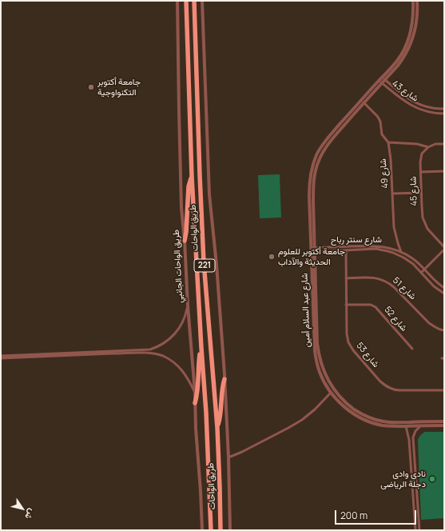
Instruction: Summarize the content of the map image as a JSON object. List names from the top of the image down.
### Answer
{
  "streets": {
    "highway": ["طريق الواحات", "221"],
    "street": [
      "شارع 43",
      "شارع 49",
      "شارع 45",
      "شارع سنتر رباح",
      "طريق الواحات الجانبي",
      "شارع 51",
      "شارع عبد السلام أمين",
      "شارع 52",
      "شارع 53"
    ]
  },
  "crossings": [
    ["شارع 43", "شارع عبد السلام أمين"],
    ["شارع 49", "شارع سنتر رباح"],
    ["شارع 49", "شارع عبد السلام أمين"],
    ["شارع سنتر رباح", "شارع عبد السلام أمين"],
    ["شارع سنتر رباح", "شارع 53"],
    ["شارع 51", "شارع 53"],
    ["شارع 52", "شارع 53"]
  ],
  "places": ["جامعة أكتوبر التكنواوجية", "جامعة أكتوبر للعلوم الحديثة والآداب", "نادي وادى دجلة الرياضى"],
  "scale_bar": "200 m",
  "north": "bottom right"
}
